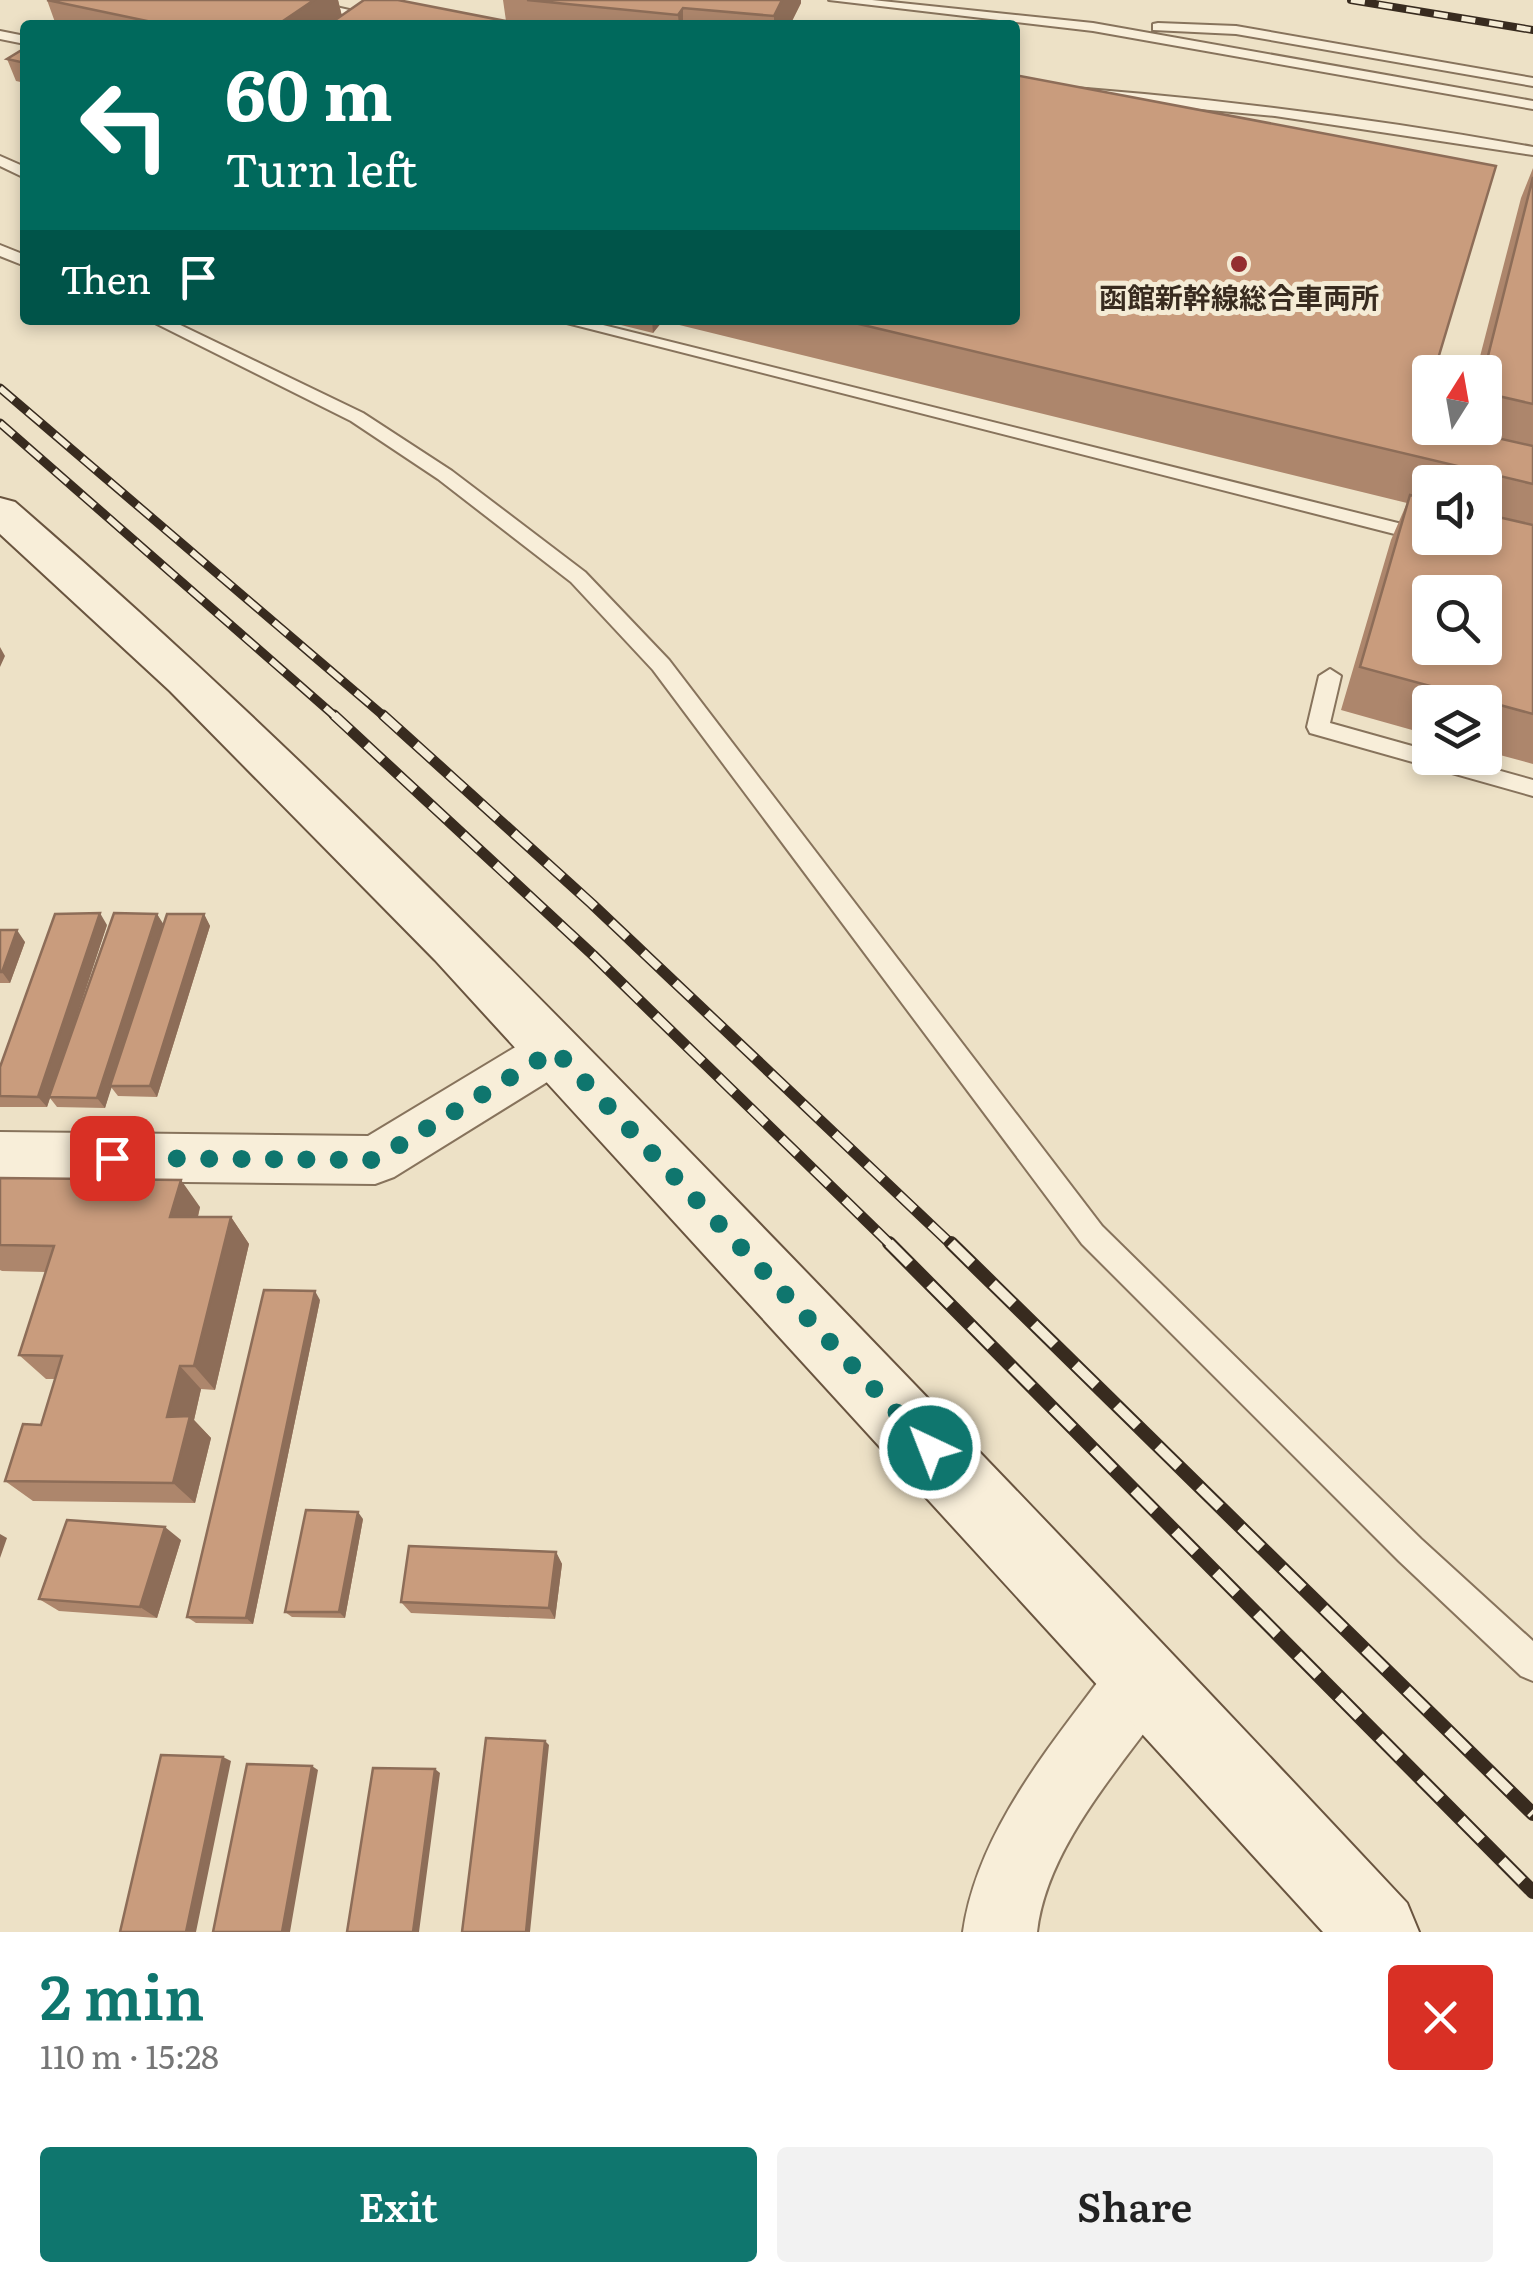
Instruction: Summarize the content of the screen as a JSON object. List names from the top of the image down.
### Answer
{
  "places": ["函館新幹線総合車両所"],
  "north": "top",
  "page": {
    "turn": ["60 m", "Turn left"],
    "then": "Then",
    "heading": ["2 min", "110 m · 15:28"],
    "buttons": ["Exit", "Share"]
  }
}
